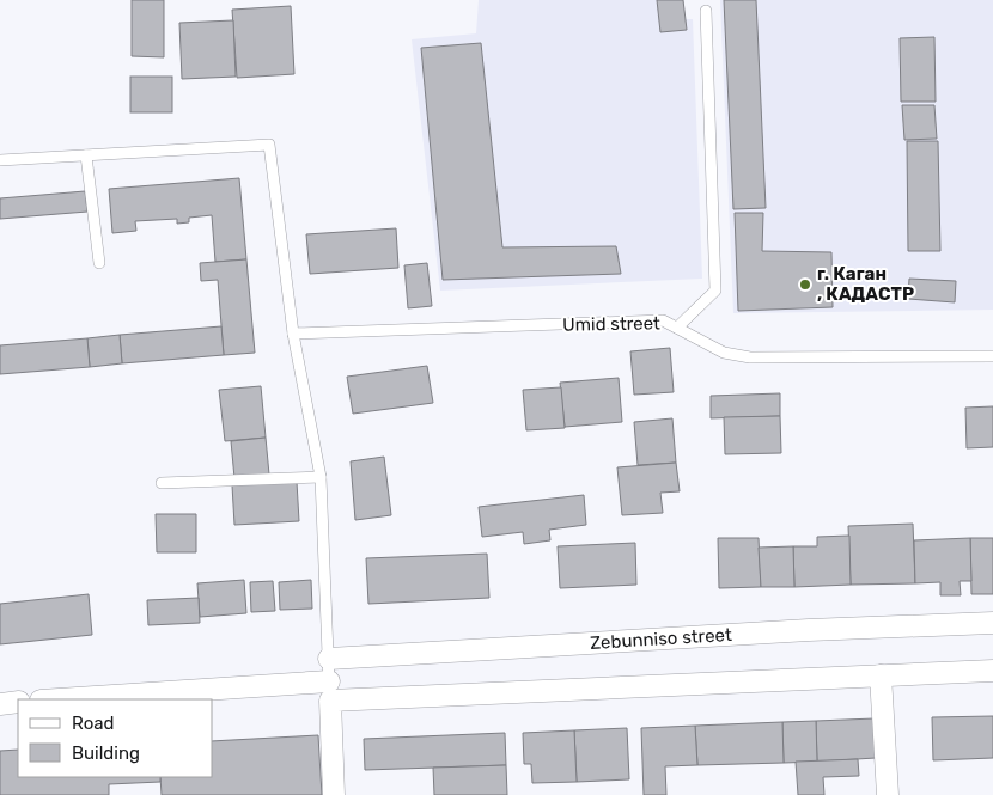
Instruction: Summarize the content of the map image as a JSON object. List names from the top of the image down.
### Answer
{
  "streets": {
    "street": ["Zebunniso street"],
    "lane": ["Umid street"]
  },
  "places": ["г. Каган , КАДАСТР"],
  "legend": ["Road", "Building"]
}
